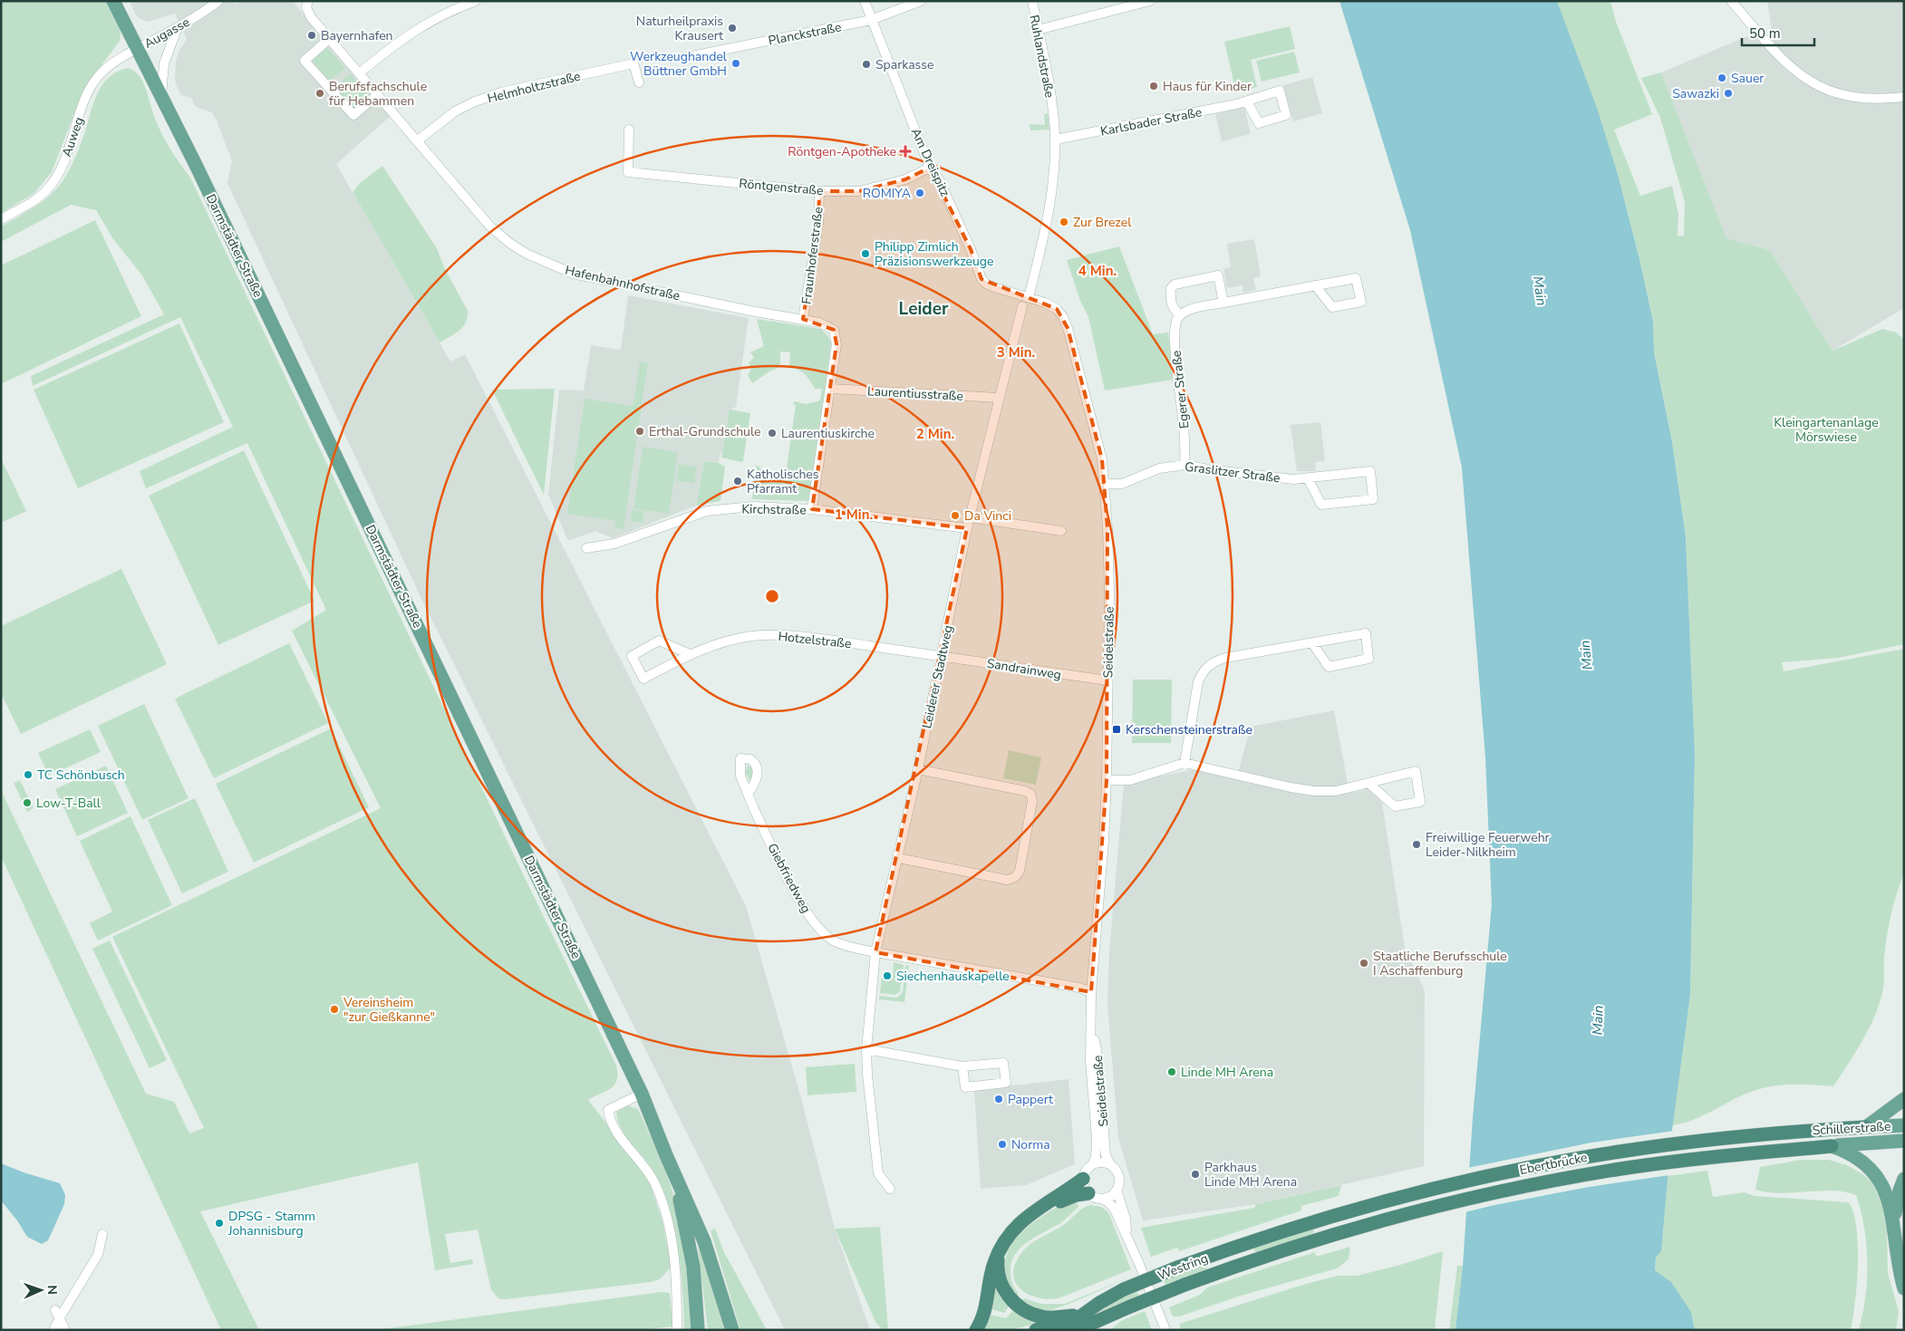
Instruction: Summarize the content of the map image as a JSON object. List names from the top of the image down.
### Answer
{
  "streets": {
    "highway": ["Schillerstraße", "Ebertbrücke", "Westring"],
    "main road": ["Darmstädter Straße"],
    "street": [
      "Augasse",
      "Planckstraße",
      "Ruhlandstraße",
      "Helmholtzstraße",
      "Karlsbader Straße",
      "Auweg",
      "Am Dreispitz",
      "Röntgenstraße",
      "Fraunhoferstraße",
      "Hafenbahnhofstraße",
      "Egerer Straße",
      "Laurentiusstraße",
      "Graslitzer Straße",
      "Kirchstraße",
      "Hotzelstraße",
      "Seidelstraße",
      "Sandrainweg",
      "Leiderer Stadtweg",
      "Giebfriedweg"
    ]
  },
  "crossings": [
    ["Augasse", "Auweg"],
    ["Augasse", "Darmstädter Straße"],
    ["Planckstraße", "Am Dreispitz"],
    ["Ruhlandstraße", "Karlsbader Straße"],
    ["Helmholtzstraße", "Hafenbahnhofstraße"],
    ["Auweg", "Darmstädter Straße"],
    ["Am Dreispitz", "Röntgenstraße"],
    ["Am Dreispitz", "Seidelstraße"],
    ["Röntgenstraße", "Fraunhoferstraße"],
    ["Fraunhoferstraße", "Hafenbahnhofstraße"],
    ["Hafenbahnhofstraße", "Laurentiusstraße"],
    ["Egerer Straße", "Graslitzer Straße"],
    ["Laurentiusstraße", "Leiderer Stadtweg"],
    ["Graslitzer Straße", "Seidelstraße"],
    ["Kirchstraße", "Leiderer Stadtweg"],
    ["Hotzelstraße", "Sandrainweg"],
    ["Hotzelstraße", "Leiderer Stadtweg"],
    ["Seidelstraße", "Sandrainweg"],
    ["Seidelstraße", "Giebfriedweg"],
    ["Sandrainweg", "Leiderer Stadtweg"],
    ["Leiderer Stadtweg", "Giebfriedweg"],
    ["Schillerstraße", "Ebertbrücke"],
    ["Ebertbrücke", "Westring"]
  ],
  "districts": ["Leider"],
  "water": ["Main"],
  "parks": ["Kleingartenanlage Mörswiese"],
  "places": {
    "other": [
      "Naturheilpraxis Krausert",
      "Bayernhafen",
      "Werkzeughandel Büttner GmbH",
      "Sparkasse",
      "Sauer",
      "Haus für Kinder",
      "Berufsfachschule für Hebammen",
      "Sawazki",
      "ROMIYA",
      "Zur Brezel",
      "Philipp Zimlich Präzisionswerkzeuge",
      "Erthal-Grundschule",
      "Laurentiuskirche",
      "Katholisches Pfarramt",
      "Da Vinci",
      "TC Schönbusch",
      "Low-T-Ball",
      "Freiwillige Feuerwehr Leider-Nilkheim",
      "Staatliche Berufsschule I Aschaffenburg",
      "Siechenhauskapelle",
      "Vereinsheim \"zur Gießkanne\"",
      "Linde MH Arena",
      "Pappert",
      "Norma",
      "Parkhaus Linde MH Arena",
      "DPSG - Stamm Johannisburg"
    ],
    "health": ["Röntgen-Apotheke"],
    "transit": ["Kerschensteinerstraße"]
  },
  "scale_bar": "50 m",
  "north": "right",
  "rings": [
    "4 Min.",
    "3 Min.",
    "2 Min.",
    "1 Min."
  ]
}
